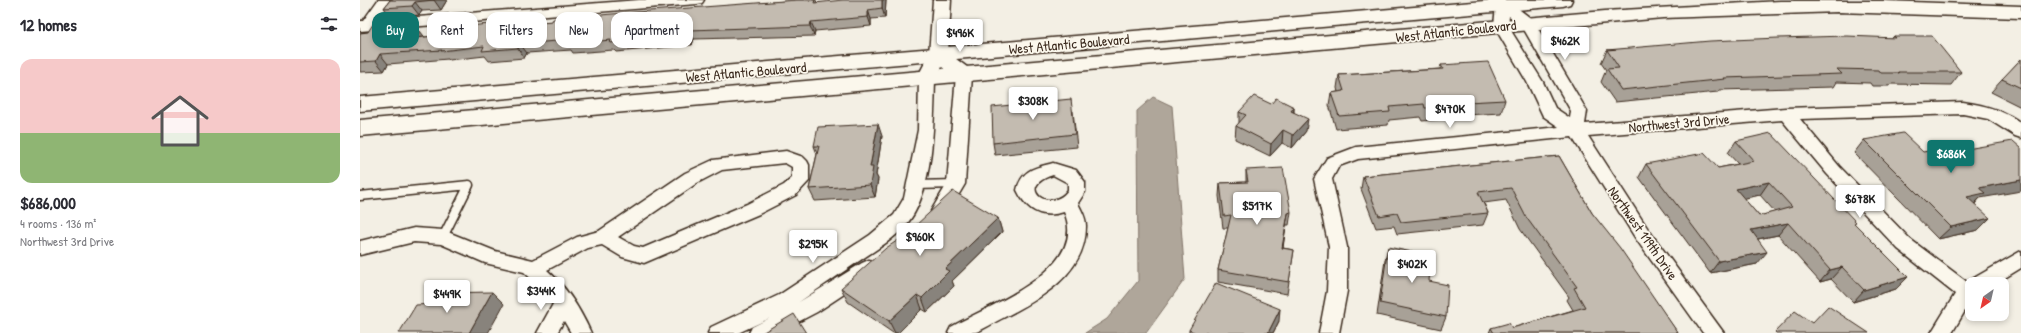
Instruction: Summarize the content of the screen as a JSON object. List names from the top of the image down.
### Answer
{
  "streets": {
    "main road": ["West Atlantic Boulevard"],
    "street": ["Northwest 3rd Drive", "Northwest 119th Drive"]
  },
  "crossings": [
    ["West Atlantic Boulevard", "Northwest 119th Drive"],
    ["Northwest 3rd Drive", "Northwest 119th Drive"]
  ],
  "north": "bottom left",
  "page": {
    "heading": "12 homes",
    "chip": [
      "Buy",
      "Rent",
      "Filters",
      "New",
      "Apartment"
    ],
    "price": [
      "$496K",
      "$462K",
      "$308K",
      "$470K",
      "$686K",
      "$678K",
      "$517K",
      "$960K",
      "$295K",
      "$402K",
      "$344K",
      "$449K"
    ],
    "list": [
      {
        "name": "$686,000",
        "note": "4 rooms · 136 m² · Northwest 3rd Drive"
      }
    ]
  }
}
